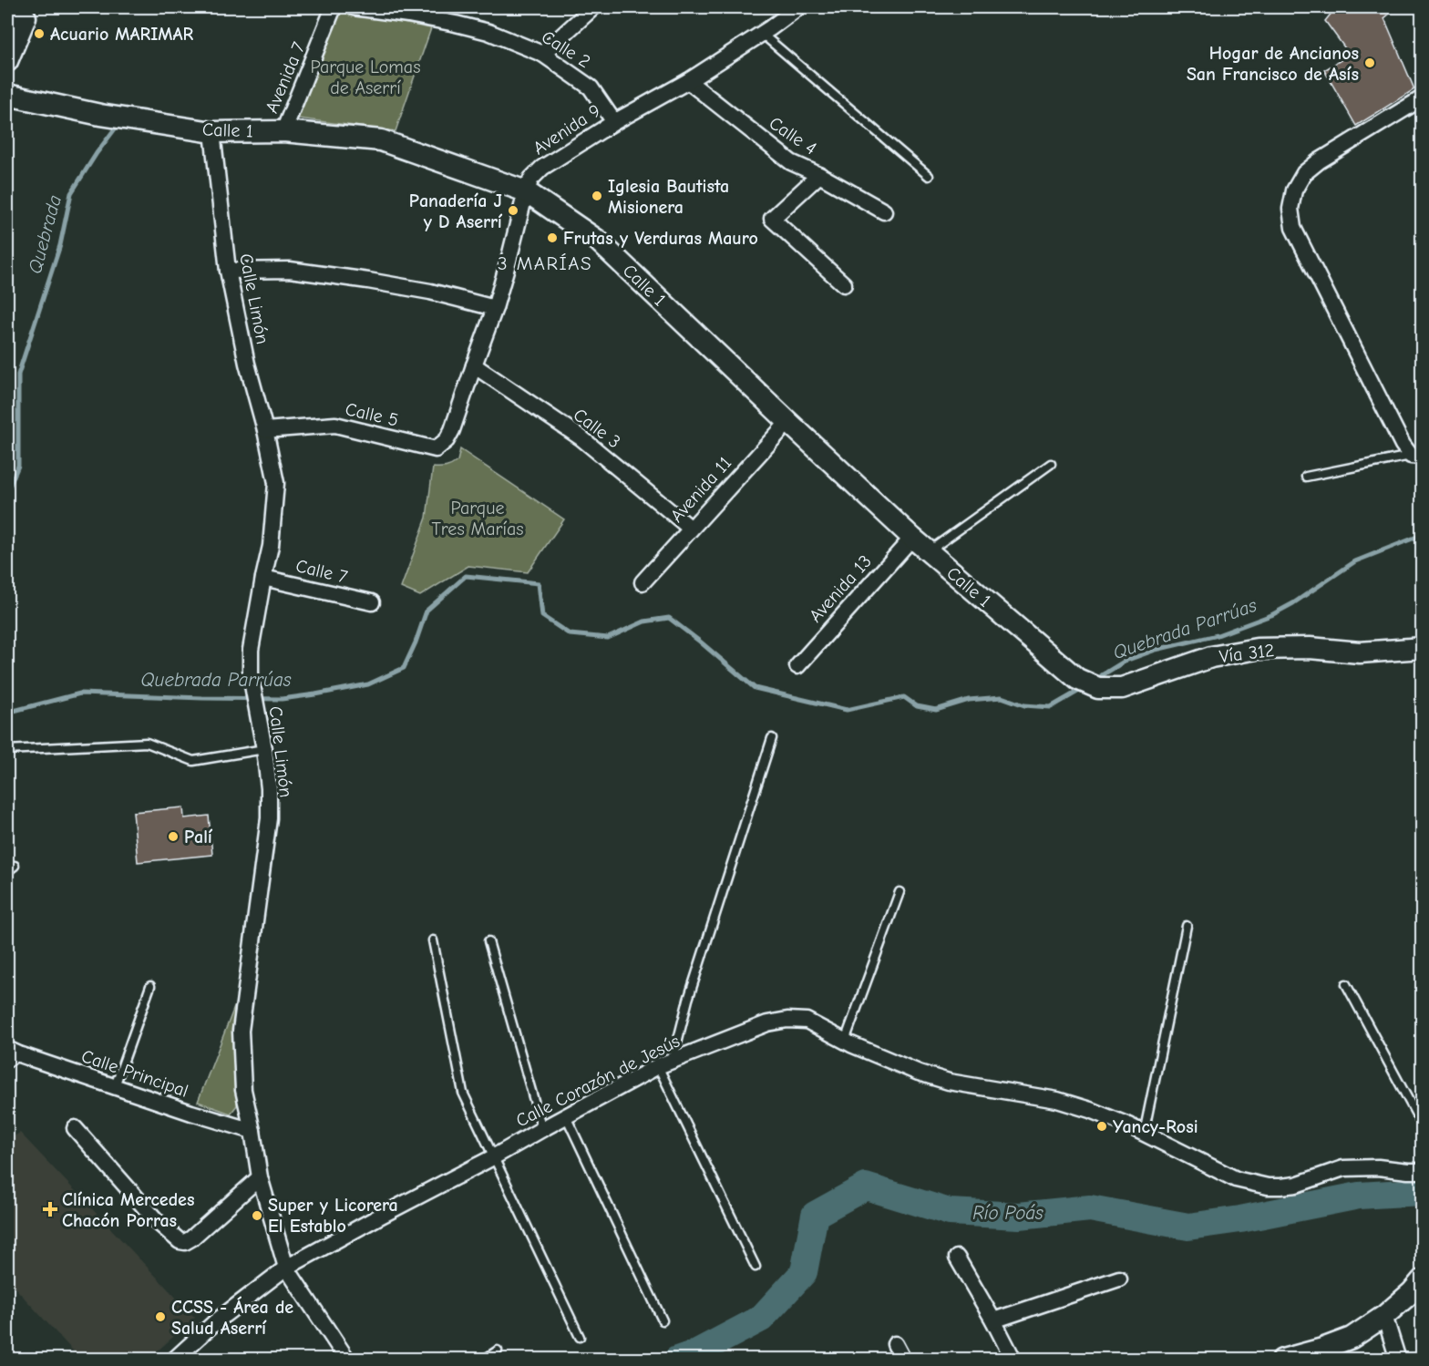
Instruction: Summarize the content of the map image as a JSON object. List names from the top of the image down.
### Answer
{
  "streets": {
    "street": [
      "Calle 2",
      "Avenida 7",
      "Avenida 9",
      "Calle 1",
      "Calle 4",
      "Calle Limón",
      "Calle 5",
      "Calle 3",
      "Avenida 11",
      "Calle 7",
      "Avenida 13",
      "Vía 312",
      "Calle Principal",
      "Calle Corazón de Jesús"
    ]
  },
  "crossings": [
    ["Calle 2", "Avenida 9"],
    ["Avenida 7", "Calle 1"],
    ["Avenida 9", "Calle 1"],
    ["Avenida 9", "Calle 4"],
    ["Avenida 9", "Calle 5"],
    ["Avenida 9", "Calle 3"],
    ["Calle 1", "Calle Limón"],
    ["Calle 1", "Avenida 11"],
    ["Calle 1", "Avenida 13"],
    ["Calle 1", "Vía 312"],
    ["Calle Limón", "Calle 5"],
    ["Calle Limón", "Calle 7"],
    ["Calle Limón", "Calle Principal"],
    ["Calle Limón", "Calle Corazón de Jesús"],
    ["Calle 3", "Avenida 11"]
  ],
  "districts": ["3 MARÍAS"],
  "water": ["Quebrada", "Quebrada Parrúas", "Río Poás"],
  "parks": ["Parque Lomas de Aserrí", "Parque Tres Marías"],
  "places": {
    "other": [
      "Acuario MARIMAR",
      "Hogar de Ancianos San Francisco de Asís",
      "Iglesia Bautista Misionera",
      "Panadería J y D Aserrí",
      "Frutas y Verduras Mauro",
      "Palí",
      "Yancy-Rosi",
      "Super y Licorera El Establo",
      "CCSS - Área de Salud Aserrí"
    ],
    "health": ["Clínica Mercedes Chacón Porras"]
  }
}
